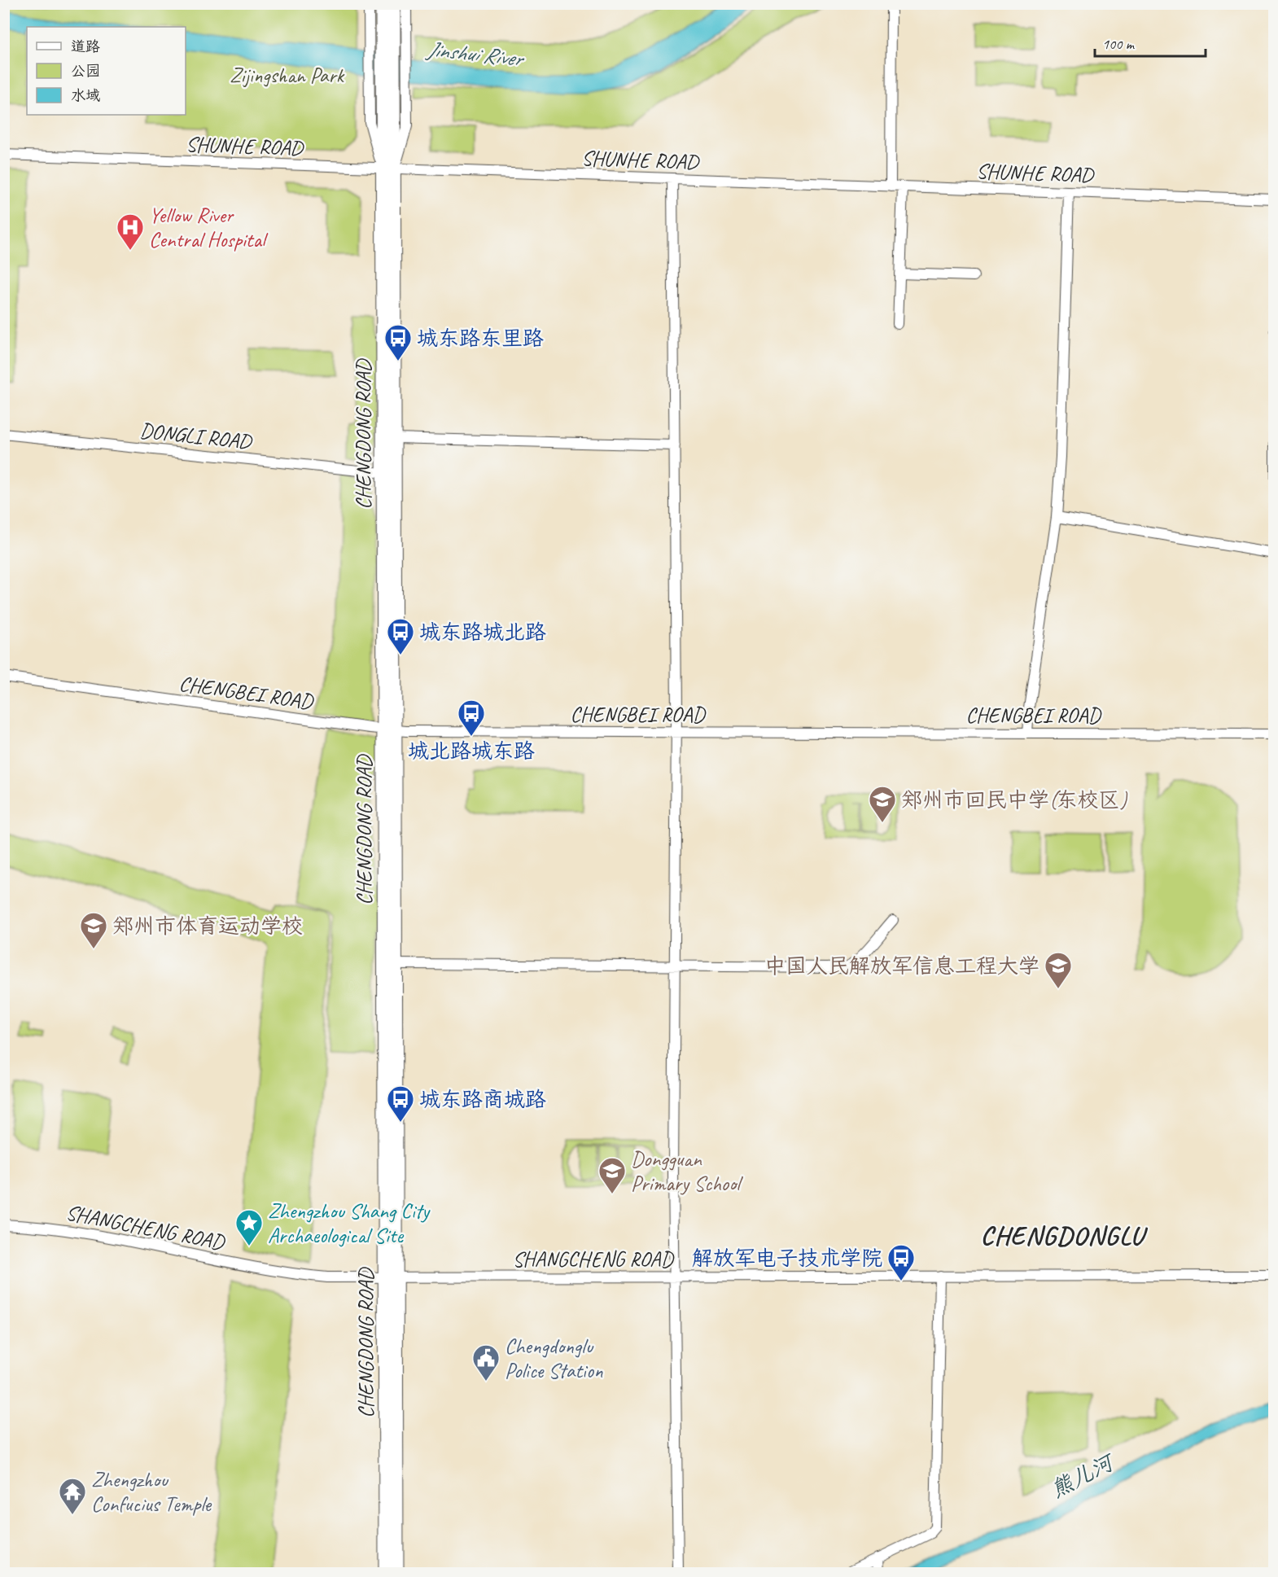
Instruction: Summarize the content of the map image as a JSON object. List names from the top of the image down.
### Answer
{
  "streets": {
    "main road": ["CHENGDONG ROAD"],
    "street": [
      "SHUNHE ROAD",
      "DONGLI ROAD",
      "CHENGBEI ROAD",
      "SHANGCHENG ROAD"
    ]
  },
  "crossings": [
    ["SHUNHE ROAD", "CHENGDONG ROAD"],
    ["CHENGDONG ROAD", "DONGLI ROAD"],
    ["CHENGDONG ROAD", "CHENGBEI ROAD"],
    ["CHENGDONG ROAD", "SHANGCHENG ROAD"]
  ],
  "districts": ["CHENGDONGLU"],
  "water": ["Jinshui River", "熊儿河"],
  "parks": ["Zijingshan Park"],
  "places": {
    "hospital": ["Yellow River Central Hospital"],
    "bus stop": [
      "城东路东里路",
      "城东路城北路",
      "城北路城东路",
      "城东路商城路",
      "解放军电子技术学院"
    ],
    "school or university": [
      "郑州市回民中学(东校区)",
      "郑州市体育运动学校",
      "中国人民解放军信息工程大学",
      "Dongguan Primary School"
    ],
    "place": ["Zhengzhou Shang City Archaeological Site"],
    "public building": ["Chengdonglu Police Station"],
    "temple": ["Zhengzhou Confucius Temple"]
  },
  "legend": ["道路", "公园", "水域"],
  "scale_bar": "100 m"
}
